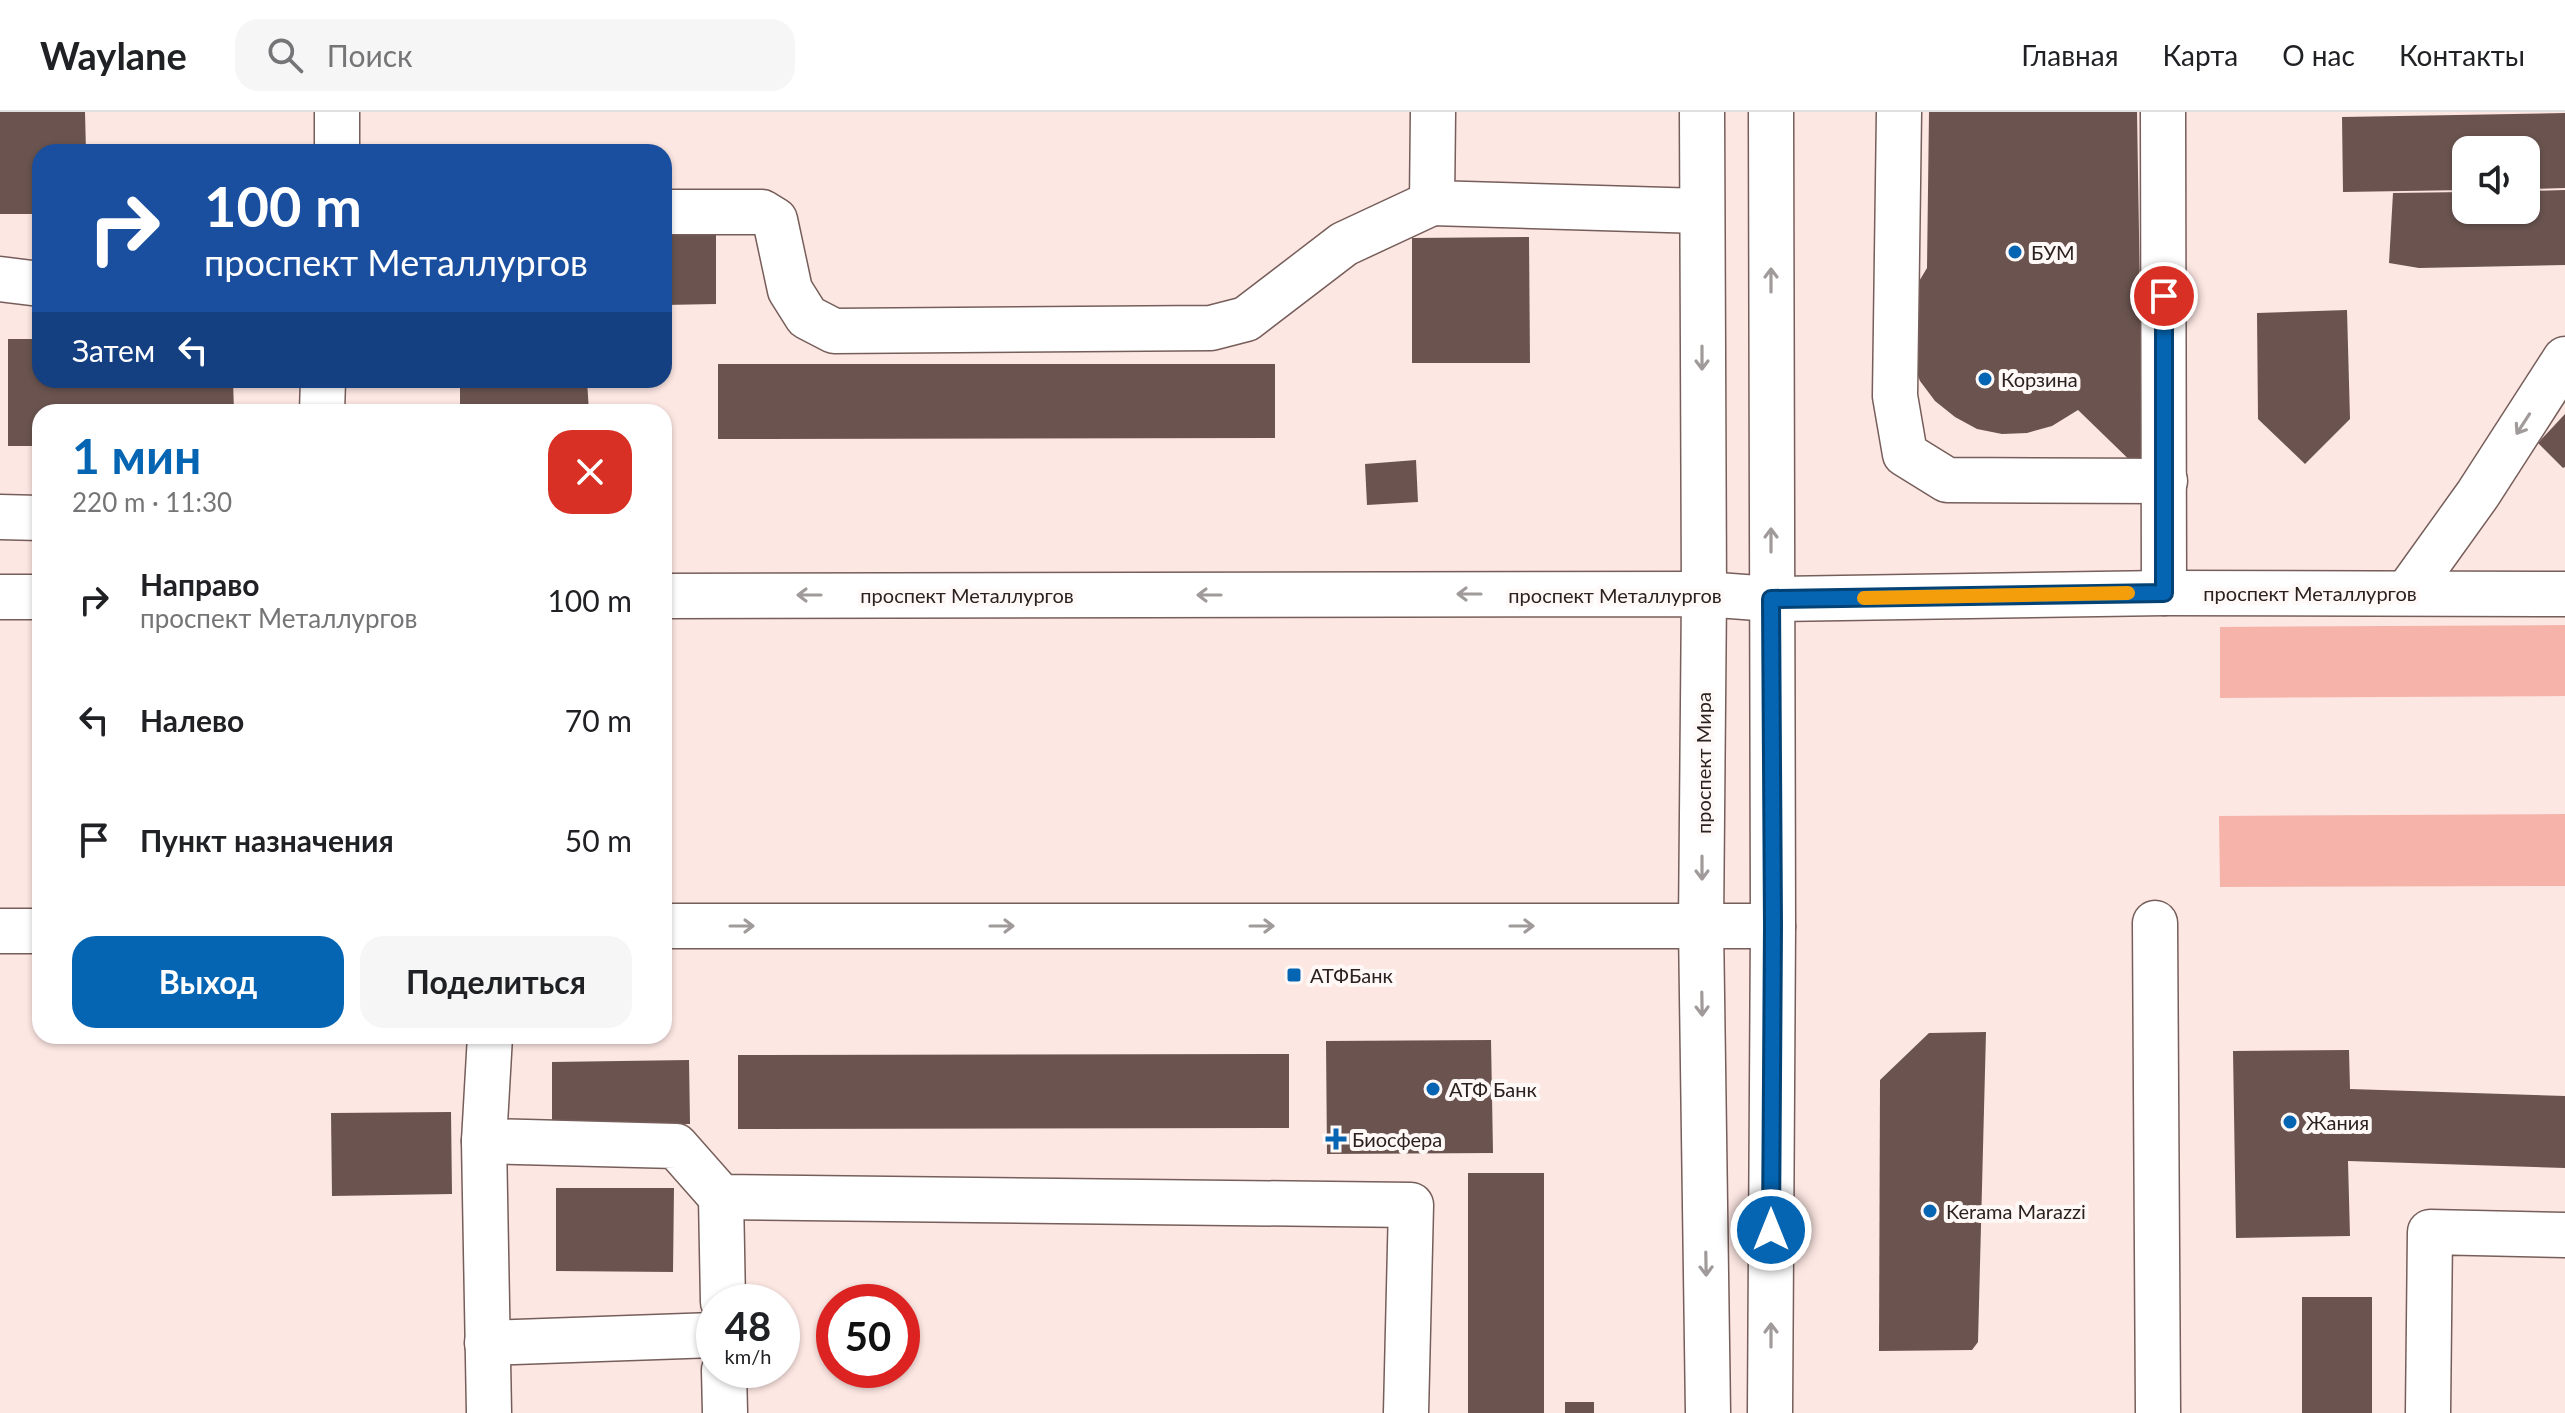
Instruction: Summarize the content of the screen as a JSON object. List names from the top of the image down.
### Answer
{
  "streets": {
    "main road": ["проспект Металлургов", "проспект Мира"]
  },
  "crossings": [
    ["проспект Металлургов", "проспект Мира"]
  ],
  "places": {
    "other": [
      "БУМ",
      "Корзина",
      "АТФ Банк",
      "Жания",
      "Kerama Marazzi"
    ],
    "transit": ["АТФБанк"],
    "health": ["Биосфера"]
  },
  "page": {
    "header": "Waylane",
    "search": "Поиск",
    "nav": [
      "Главная",
      "Карта",
      "О нас",
      "Контакты"
    ],
    "turn": ["100 m", "проспект Металлургов"],
    "then": "Затем",
    "heading": ["1 мин", "220 m · 11:30"],
    "list": [
      {
        "name": "Направо",
        "note": "проспект Металлургов",
        "value": "100 m"
      },
      {
        "name": "Налево",
        "value": "70 m"
      },
      {
        "name": "Пункт назначения",
        "value": "50 m"
      }
    ],
    "buttons": ["Выход", "Поделиться"],
    "speed": "48 km/h",
    "limit": "50"
  }
}
